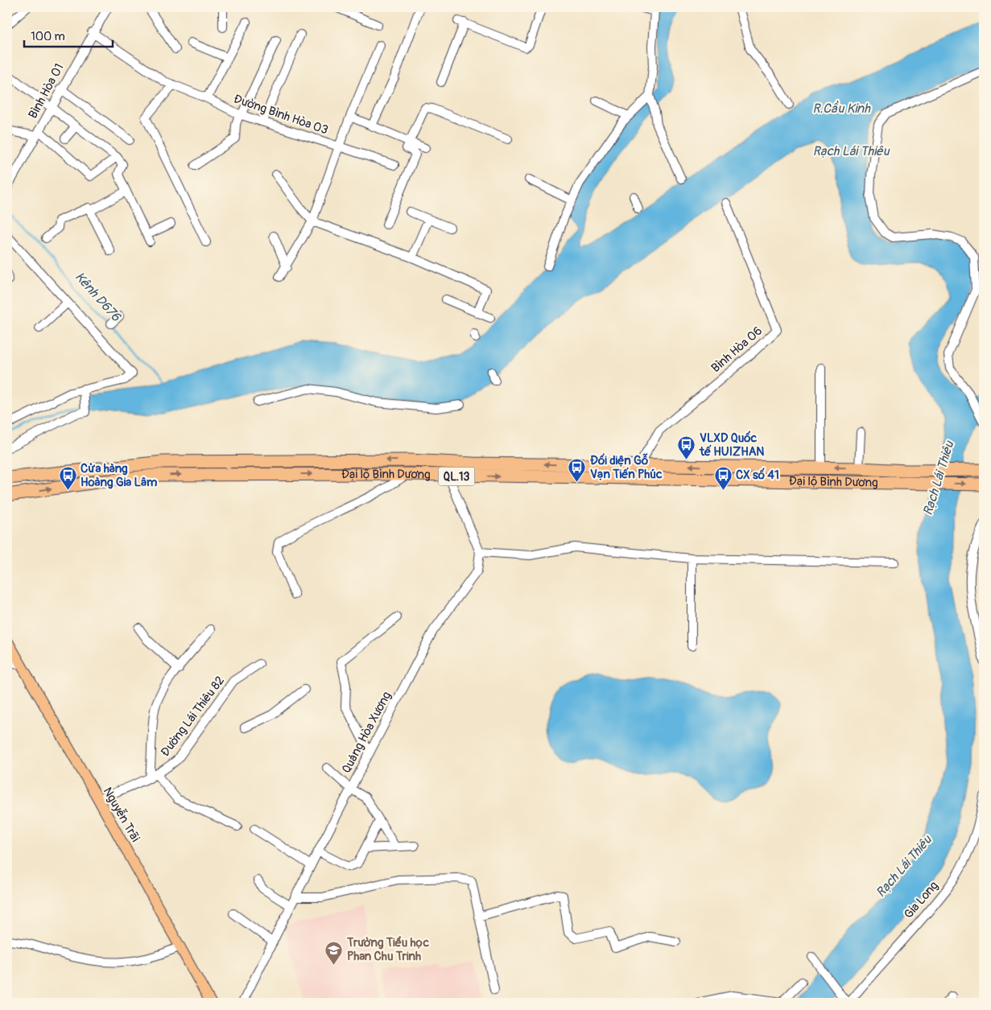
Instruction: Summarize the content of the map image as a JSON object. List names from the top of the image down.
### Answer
{
  "streets": {
    "highway": ["Đại lộ Bình Dương", "QL.13"],
    "main road": ["Nguyễn Trãi"],
    "street": [
      "Bình Hòa 01",
      "Đường Bình Hòa 03",
      "Bình Hòa 06",
      "Đường Lái Thiêu 82",
      "Quảng Hòa Xương",
      "Gia Long"
    ]
  },
  "crossings": [
    ["Bình Hòa 01", "Đường Bình Hòa 03"],
    ["Bình Hòa 06", "Đại lộ Bình Dương"],
    ["Đường Lái Thiêu 82", "Nguyễn Trãi"]
  ],
  "water": ["R.Cầu Kinh", "Rạch Lái Thiêu", "Kênh D676"],
  "places": {
    "bus stop": [
      "VLXD Quốc tế HUIZHAN",
      "Đối diện Gỗ Vạn Tiến Phúc",
      "CX số 41",
      "Cửa hàng Hoàng Gia Lâm"
    ],
    "school or university": ["Trường Tiểu học Phan Chu Trinh"]
  },
  "scale_bar": "100 m"
}
